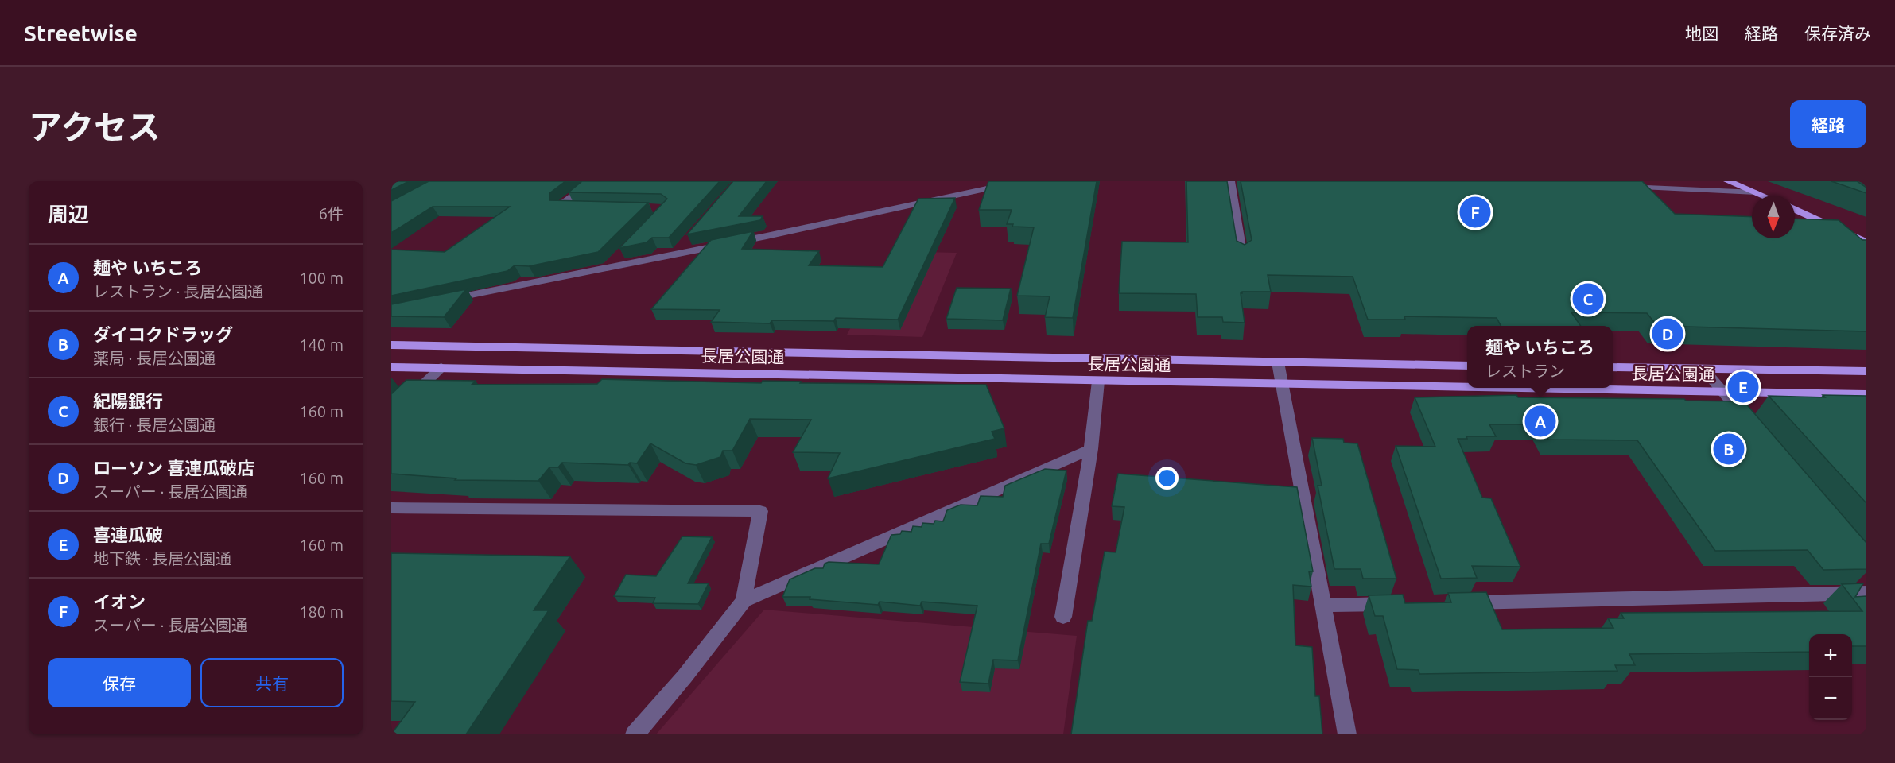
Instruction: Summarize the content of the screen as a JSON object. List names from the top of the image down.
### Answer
{
  "streets": {
    "main road": ["長居公園通"]
  },
  "north": "bottom",
  "page": {
    "header": "Streetwise",
    "nav": ["地図", "経路", "保存済み"],
    "title": "アクセス",
    "buttons": [
      "経路",
      ["保存", "共有"]
    ],
    "heading": ["周辺", "6件"],
    "pins": [
      "F",
      "C",
      "D",
      "E",
      "A",
      "B"
    ],
    "list": [
      {
        "mark": "A",
        "name": "麺や いちころ",
        "note": "レストラン · 長居公園通",
        "value": "100 m"
      },
      {
        "mark": "B",
        "name": "ダイコクドラッグ",
        "note": "薬局 · 長居公園通",
        "value": "140 m"
      },
      {
        "mark": "C",
        "name": "紀陽銀行",
        "note": "銀行 · 長居公園通",
        "value": "160 m"
      },
      {
        "mark": "D",
        "name": "ローソン 喜連瓜破店",
        "note": "スーパー · 長居公園通",
        "value": "160 m"
      },
      {
        "mark": "E",
        "name": "喜連瓜破",
        "note": "地下鉄 · 長居公園通",
        "value": "160 m"
      },
      {
        "mark": "F",
        "name": "イオン",
        "note": "スーパー · 長居公園通",
        "value": "180 m"
      }
    ],
    "popup": ["麺や いちころ", "レストラン"],
    "map_buttons": ["+", "−"]
  }
}
